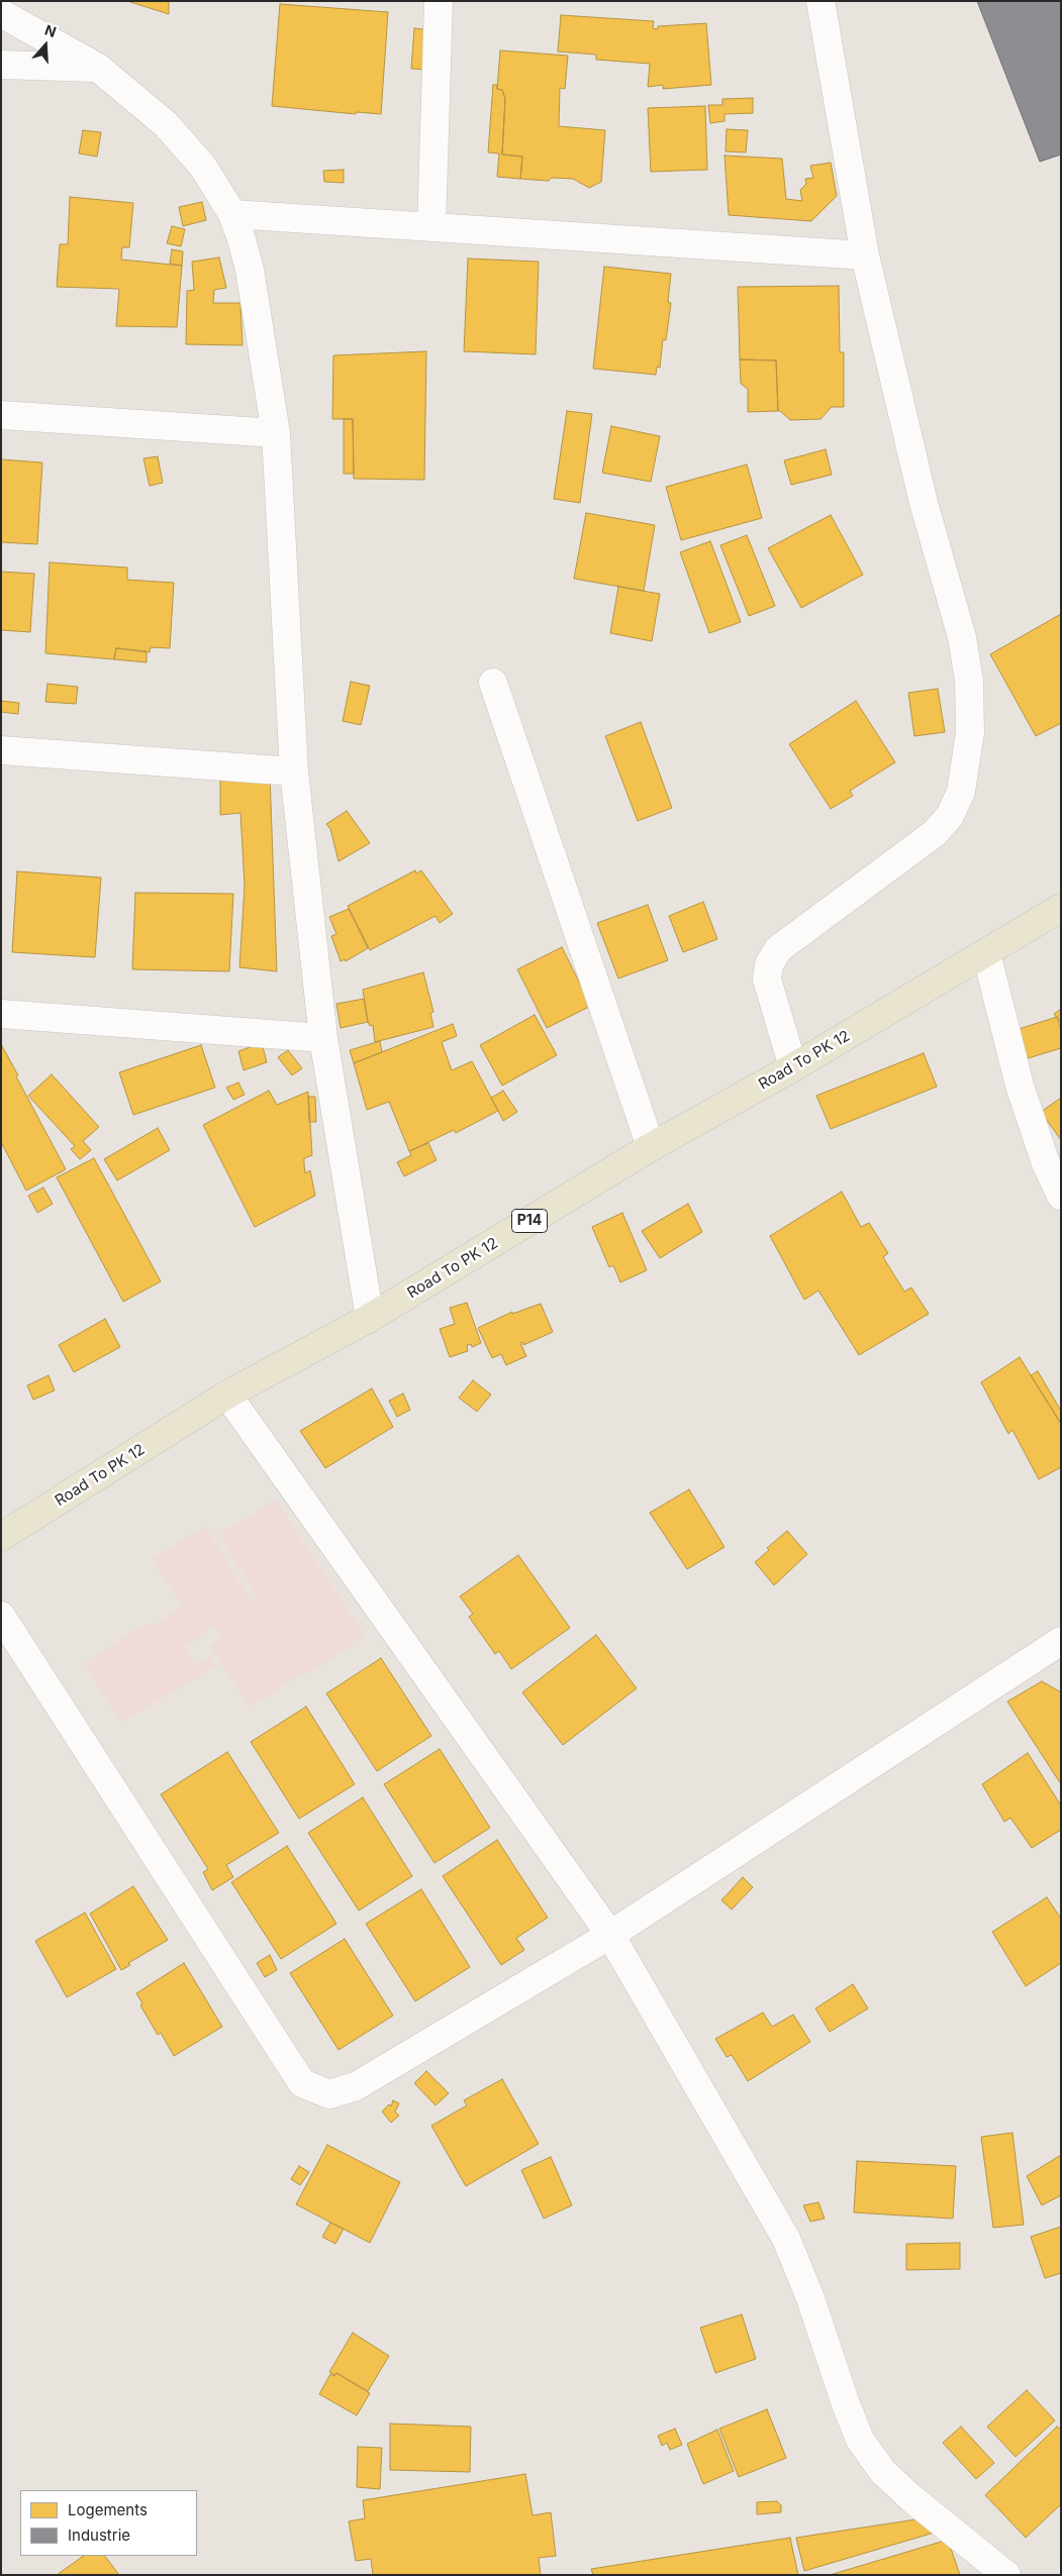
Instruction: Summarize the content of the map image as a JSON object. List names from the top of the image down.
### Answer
{
  "streets": {
    "main road": ["Road To PK 12", "P14"]
  },
  "legend": ["Logements", "Industrie"],
  "north": "top"
}
